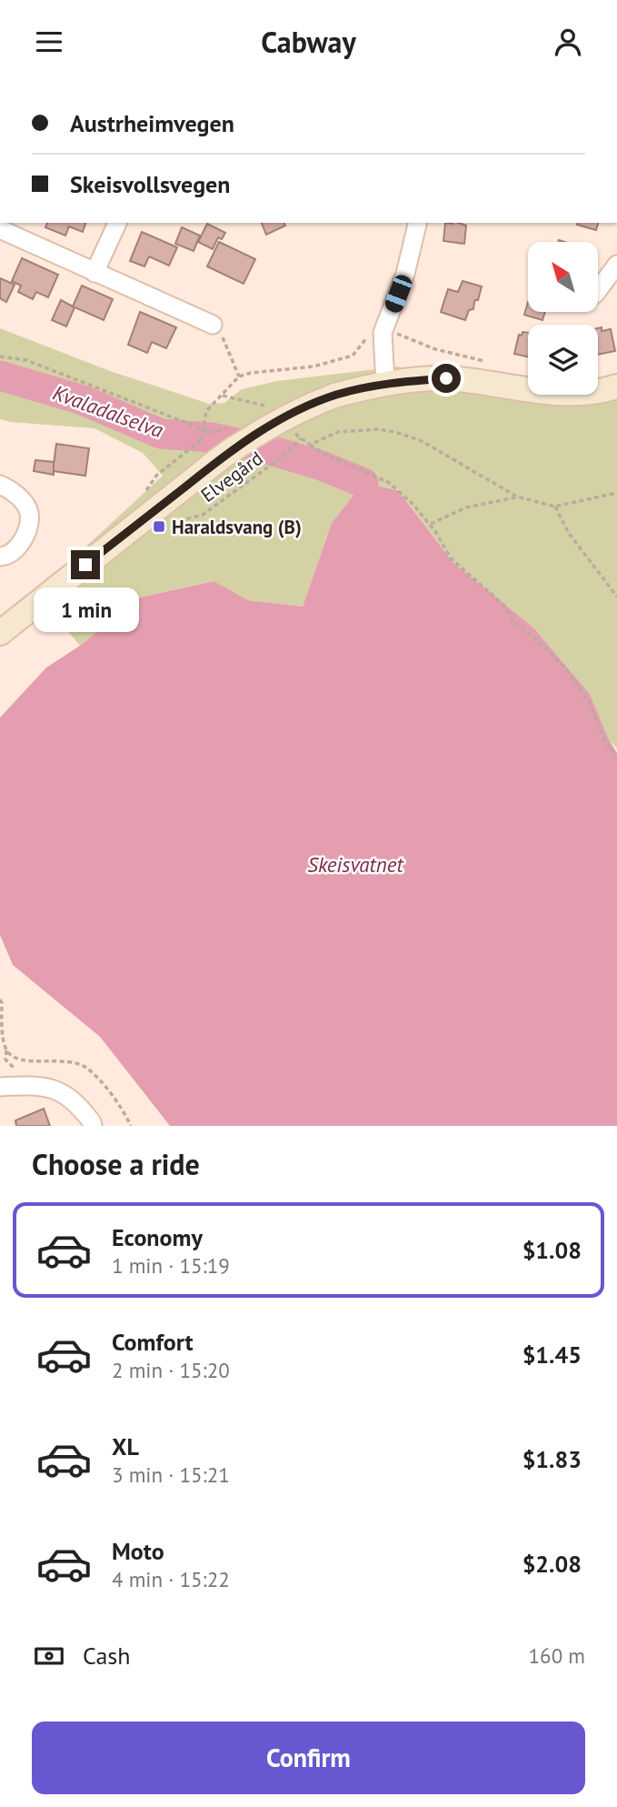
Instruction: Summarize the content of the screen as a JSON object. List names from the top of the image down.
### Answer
{
  "streets": {
    "path": ["Elvegård"]
  },
  "water": ["Kvaladalselva", "Skeisvatnet"],
  "places": {
    "transit": ["Haraldsvang (B)"]
  },
  "north": "top left",
  "page": {
    "header": "Cabway",
    "banner": ["Austrheimvegen", "Skeisvollsvegen"],
    "bubble": "1 min",
    "heading": "Choose a ride",
    "list": [
      {
        "name": "Economy",
        "note": "1 min · 15:19",
        "value": "$1.08"
      },
      {
        "name": "Comfort",
        "note": "2 min · 15:20",
        "value": "$1.45"
      },
      {
        "name": "XL",
        "note": "3 min · 15:21",
        "value": "$1.83"
      },
      {
        "name": "Moto",
        "note": "4 min · 15:22",
        "value": "$2.08"
      }
    ],
    "pay": ["Cash", "160 m"],
    "buttons": "Confirm"
  }
}
